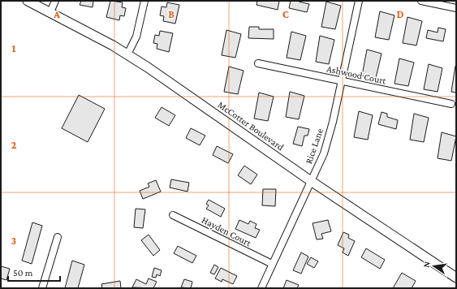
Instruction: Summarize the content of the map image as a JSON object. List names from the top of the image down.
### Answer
{
  "streets": {
    "street": [
      "Ashwood Court",
      "McCotter Boulevard",
      "Rice Lane",
      "Hayden Court"
    ]
  },
  "crossings": [
    ["Ashwood Court", "Rice Lane"],
    ["McCotter Boulevard", "Rice Lane"],
    ["Rice Lane", "Hayden Court"]
  ],
  "scale_bar": "50 m",
  "north": "left",
  "grid": {
    "columns": [
      "A",
      "B",
      "C",
      "D"
    ],
    "rows": ["1", "2", "3"]
  }
}
